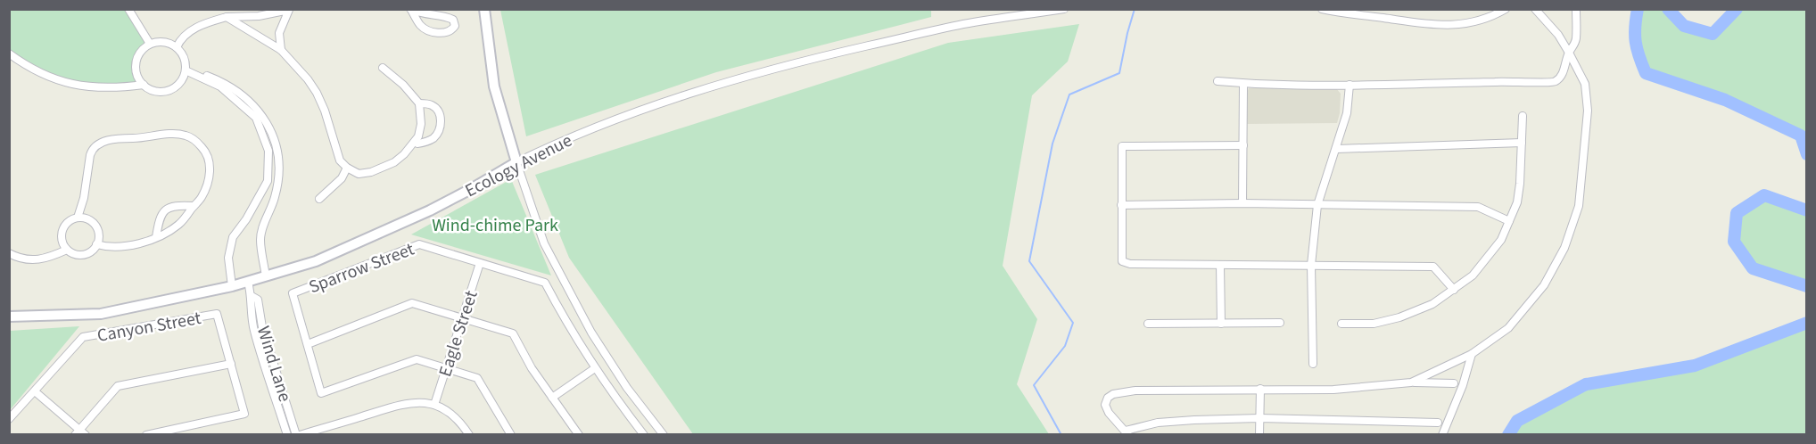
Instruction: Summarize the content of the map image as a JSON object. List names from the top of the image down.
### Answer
{
  "streets": {
    "street": [
      "Ecology Avenue",
      "Sparrow Street",
      "Canyon Street",
      "Eagle Street",
      "Wind Lane"
    ]
  },
  "crossings": [
    ["Ecology Avenue", "Wind Lane"],
    ["Sparrow Street", "Eagle Street"]
  ],
  "parks": ["Wind-chime Park"]
}
